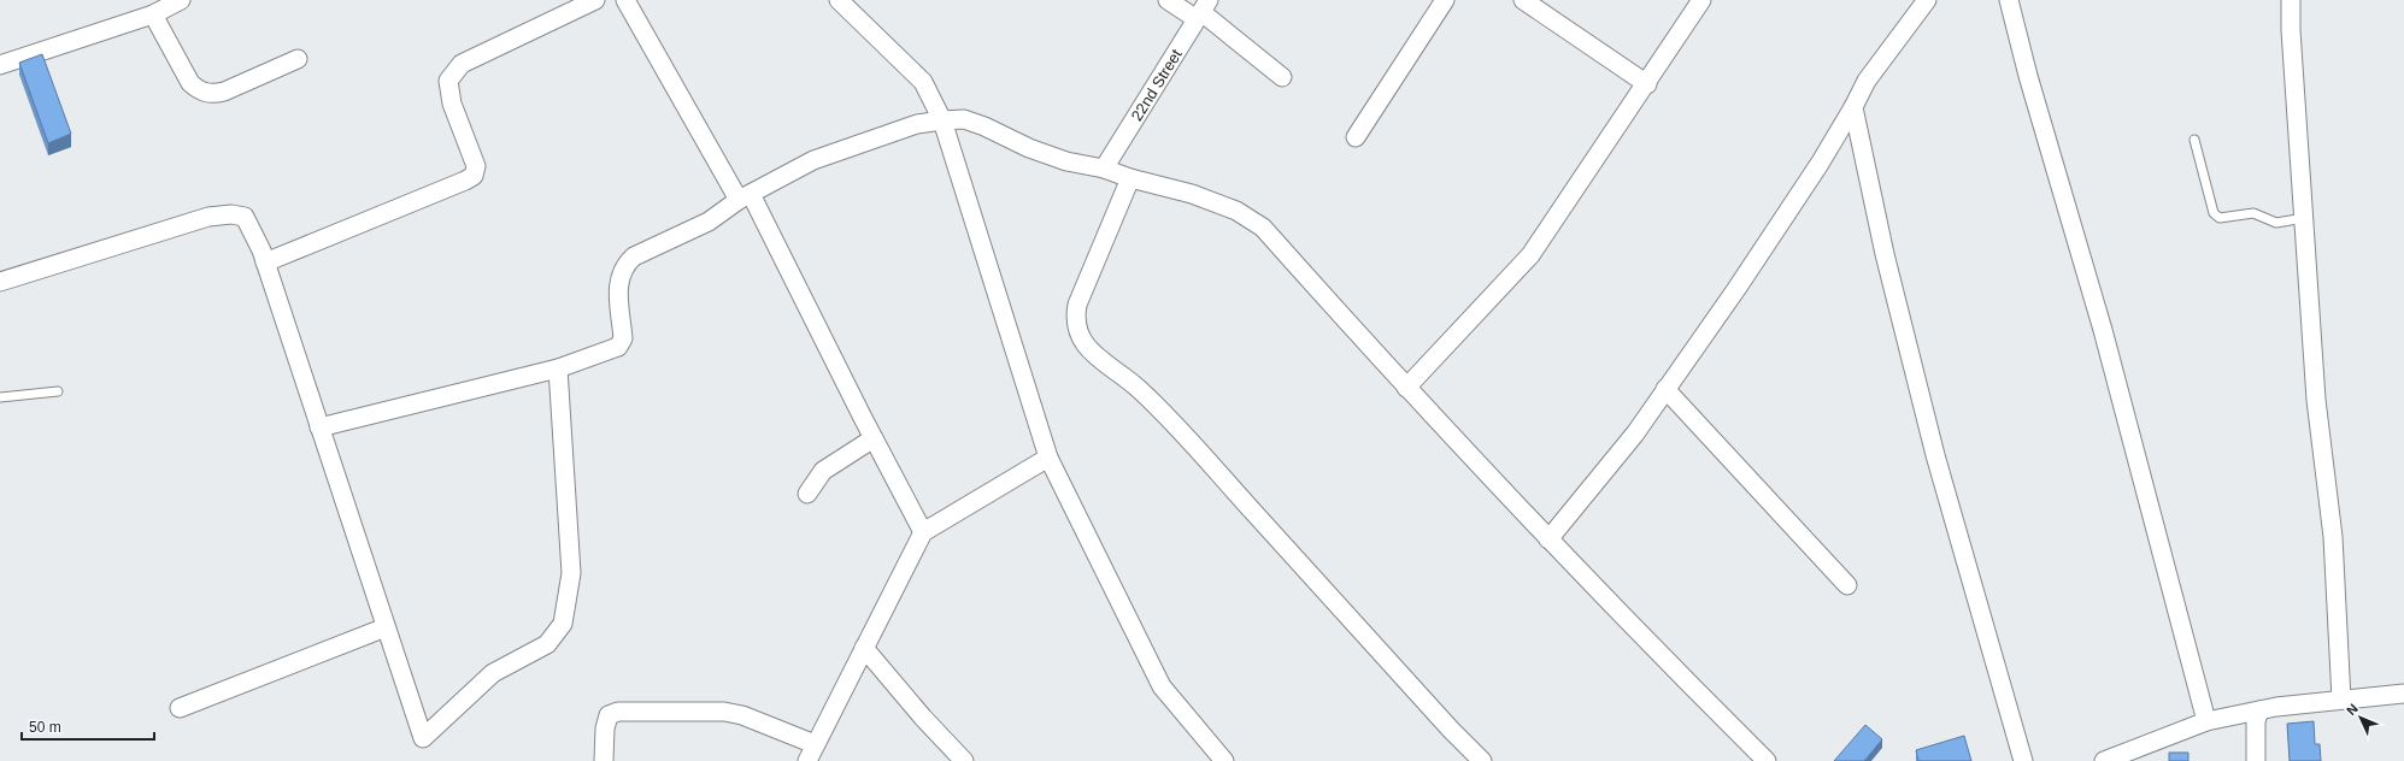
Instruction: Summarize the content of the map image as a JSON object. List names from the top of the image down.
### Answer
{
  "streets": {
    "street": ["22nd Street"]
  },
  "scale_bar": "50 m",
  "north": "top left"
}
